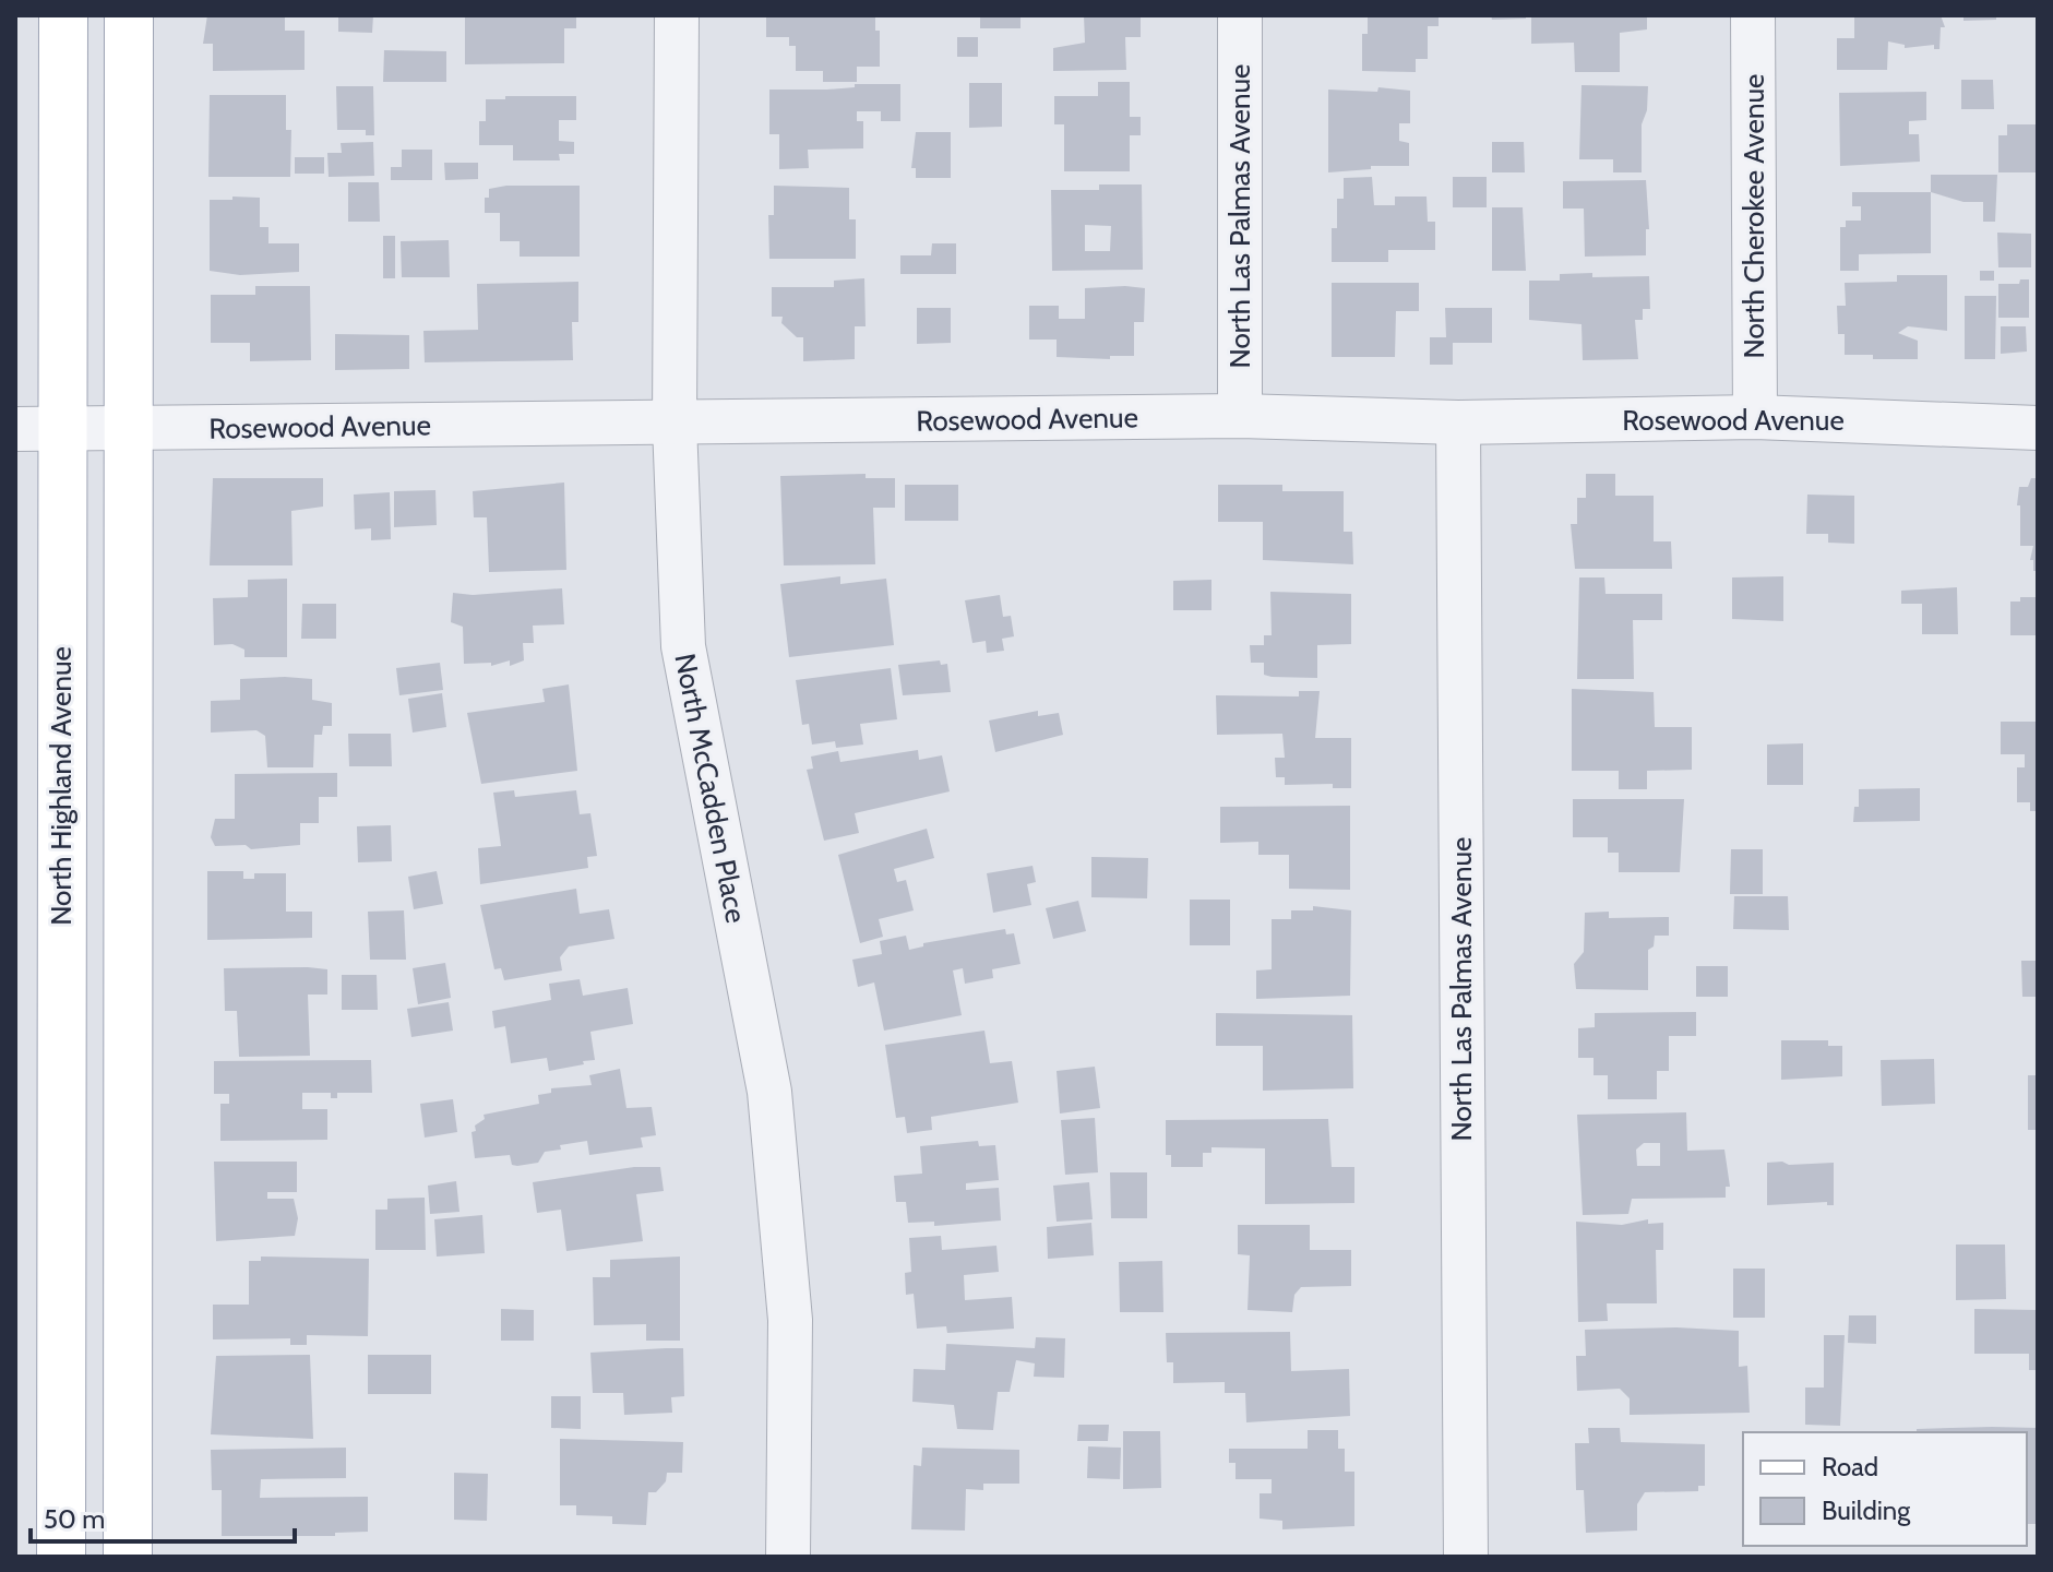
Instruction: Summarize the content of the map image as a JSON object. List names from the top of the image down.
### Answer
{
  "streets": {
    "main road": ["North Highland Avenue"],
    "street": [
      "North Las Palmas Avenue",
      "North Cherokee Avenue",
      "Rosewood Avenue",
      "North McCadden Place"
    ]
  },
  "crossings": [
    ["North Las Palmas Avenue", "Rosewood Avenue"],
    ["North Cherokee Avenue", "Rosewood Avenue"],
    ["Rosewood Avenue", "North Highland Avenue"],
    ["Rosewood Avenue", "North McCadden Place"]
  ],
  "legend": ["Road", "Building"],
  "scale_bar": "50 m"
}
